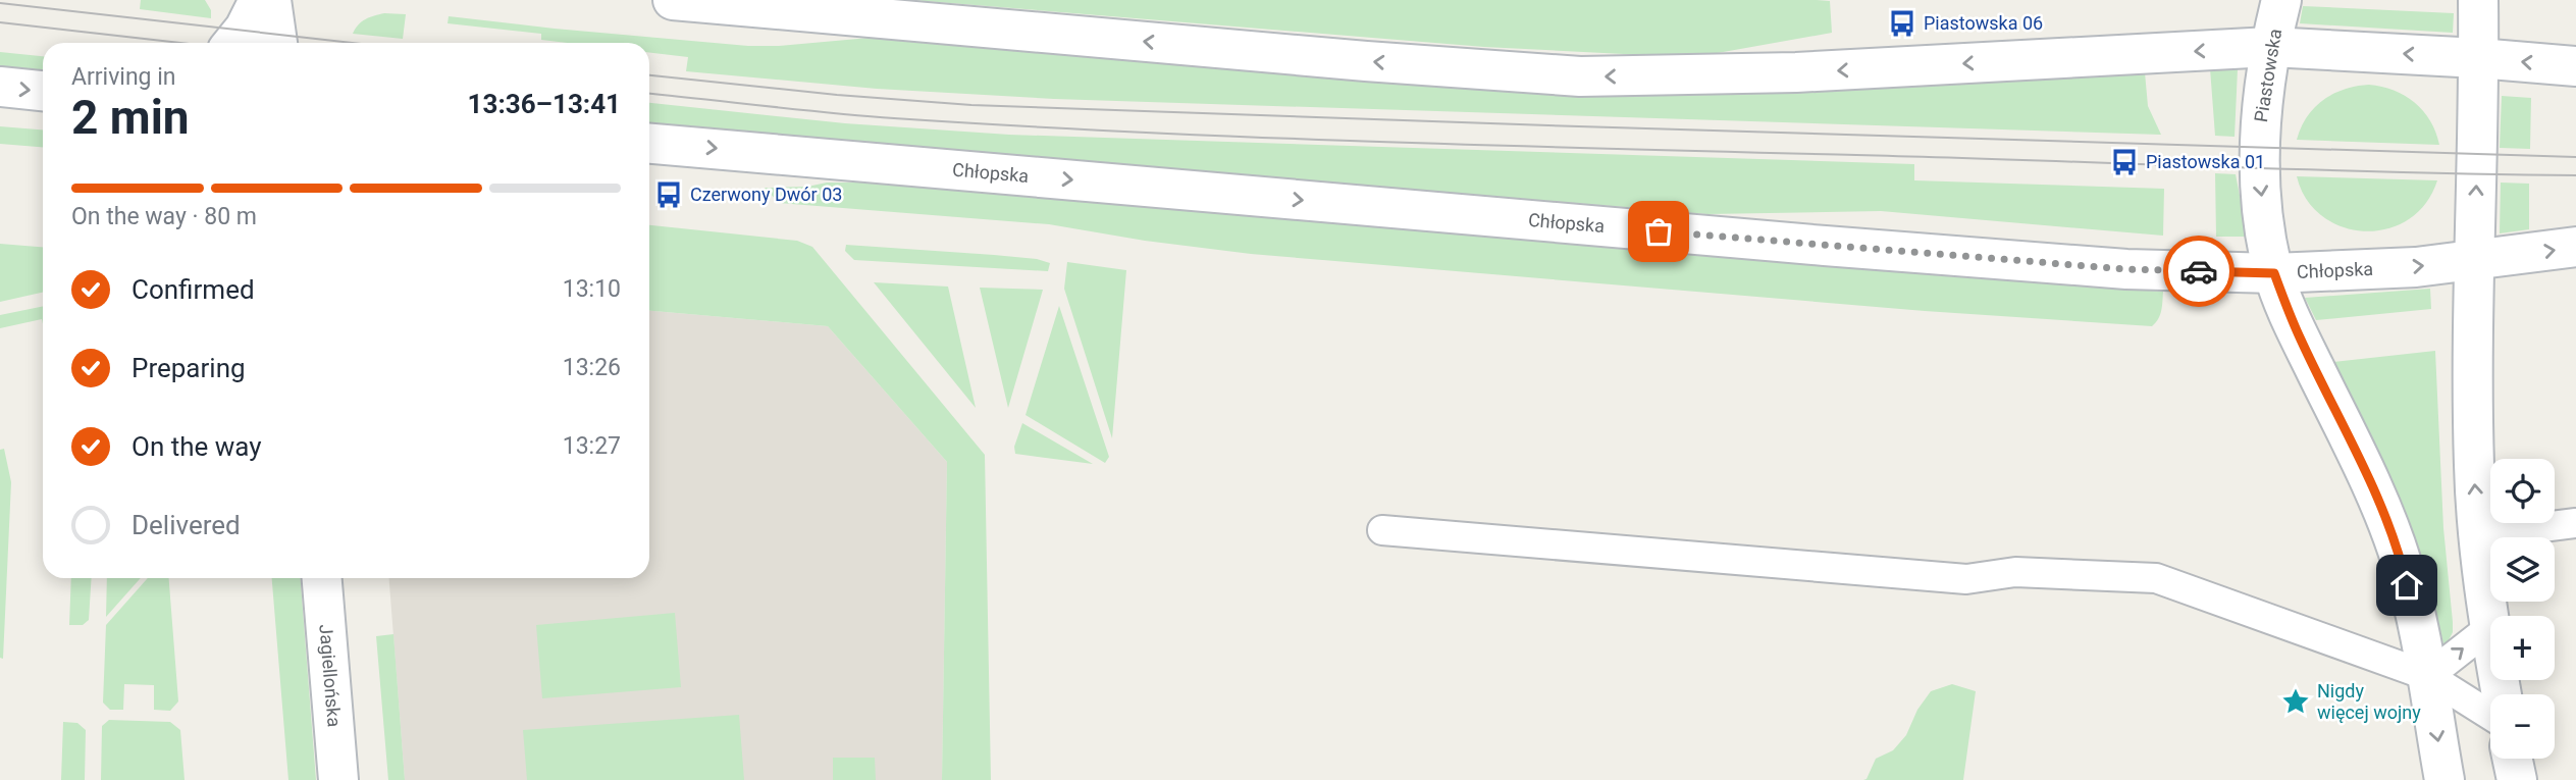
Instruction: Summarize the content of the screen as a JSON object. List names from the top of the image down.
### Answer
{
  "streets": {
    "main road": ["Piastowska", "Chłopska", "Jagiellońska"]
  },
  "crossings": [
    ["Piastowska", "Chłopska"]
  ],
  "places": {
    "bus stop": ["Piastowska 06", "Piastowska 01", "Czerwony Dwór 03"],
    "place": ["Nigdy więcej wojny"]
  },
  "page": {
    "heading": ["2 min", "Arriving in", "13:36–13:41"],
    "bar": "On the way · 80 m",
    "list": [
      ["Confirmed", "13:10"],
      ["Preparing", "13:26"],
      ["On the way", "13:27"],
      "Delivered"
    ],
    "map_buttons": ["+", "−"]
  }
}
